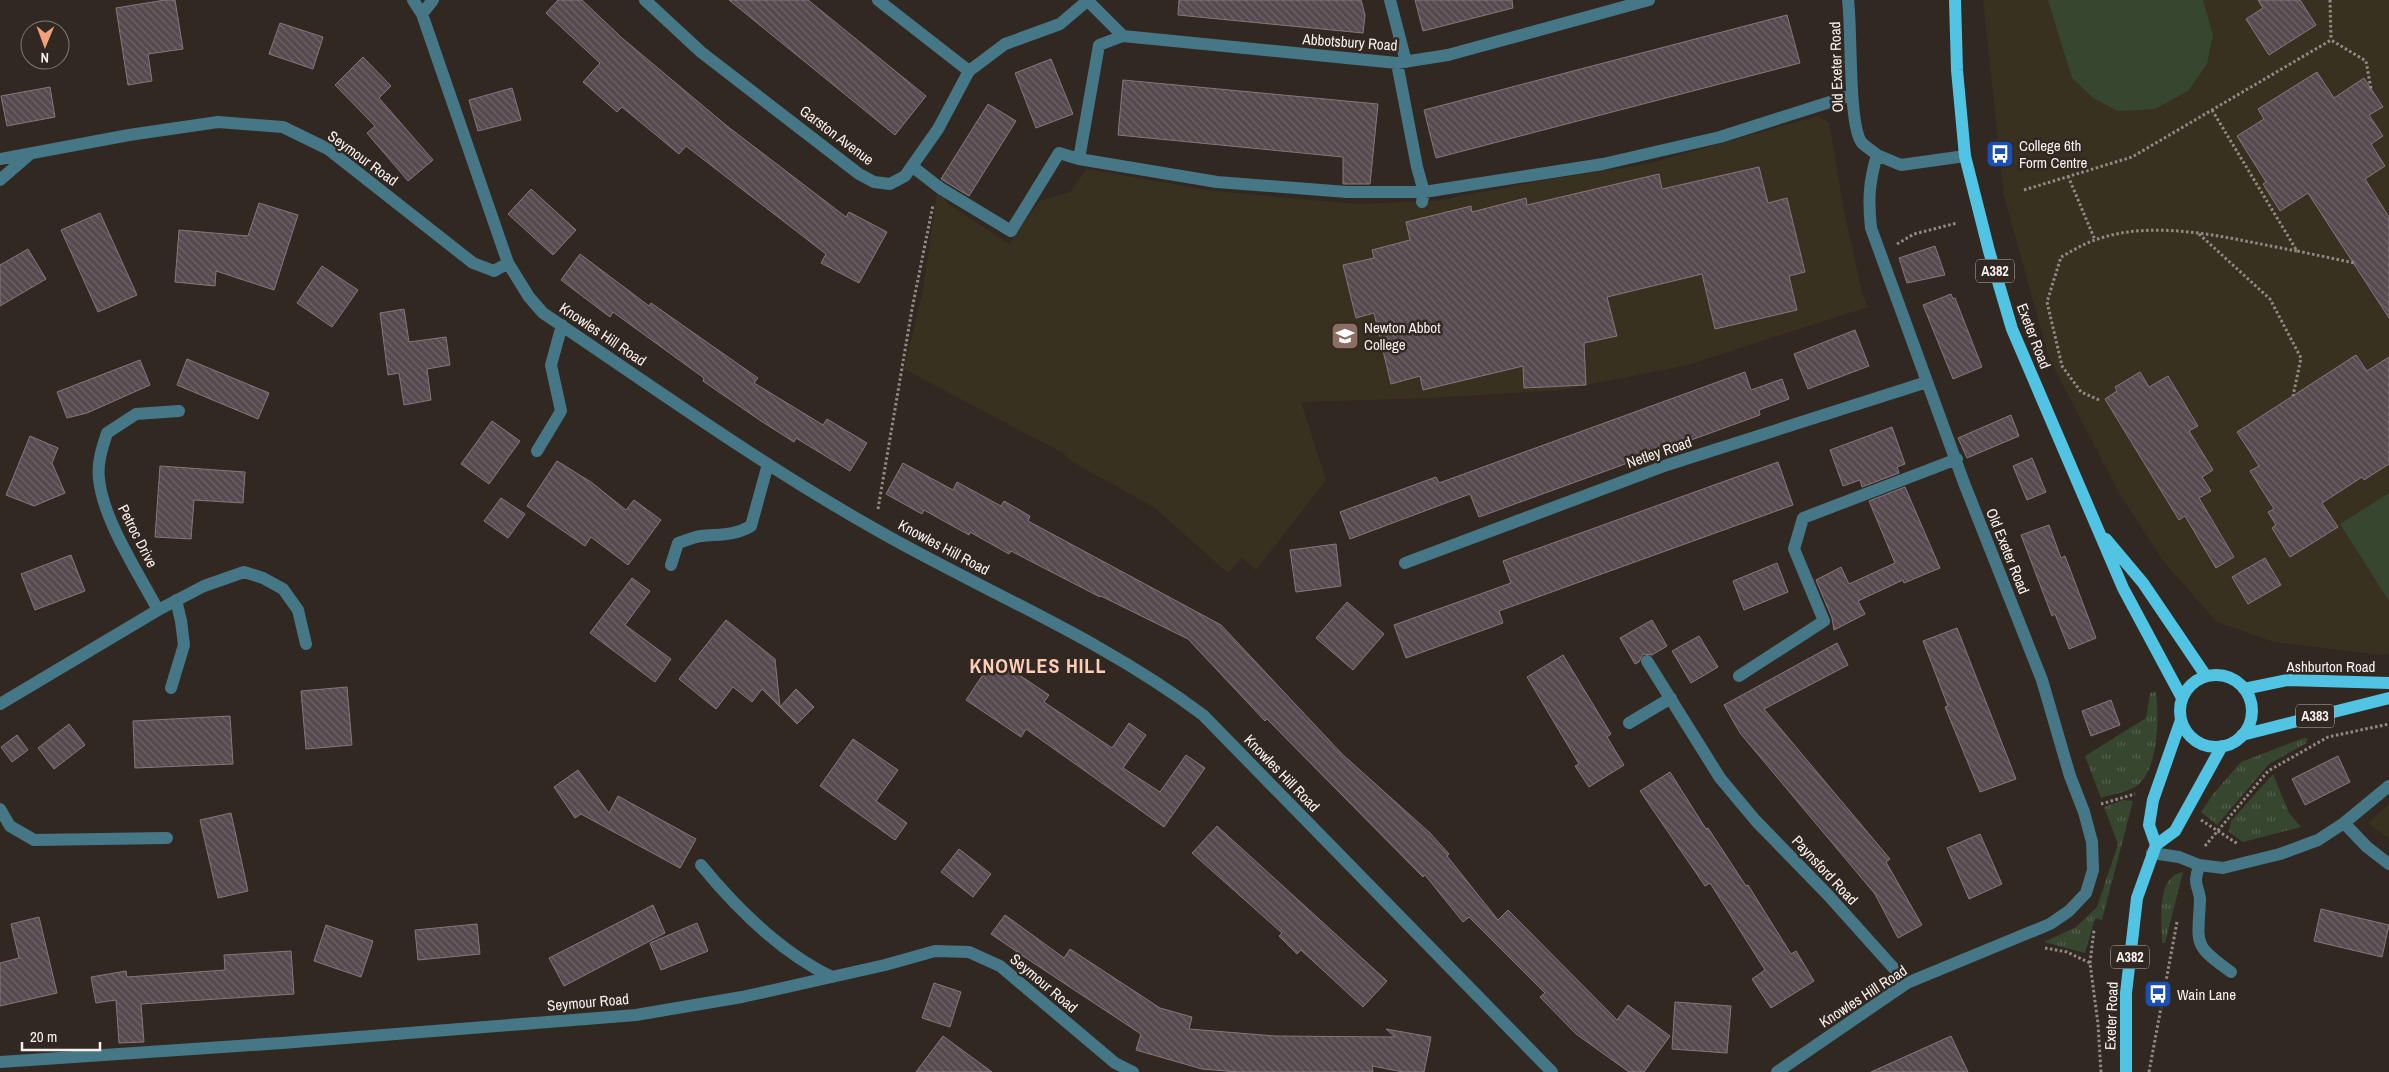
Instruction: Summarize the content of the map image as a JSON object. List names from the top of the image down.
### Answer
{
  "streets": {
    "main road": [
      "A382",
      "Exeter Road",
      "Ashburton Road",
      "A383"
    ],
    "street": [
      "Abbotsbury Road",
      "Old Exeter Road",
      "Garston Avenue",
      "Seymour Road",
      "Knowles Hill Road",
      "Netley Road",
      "Petroc Drive",
      "Paynsford Road"
    ]
  },
  "crossings": [
    ["Old Exeter Road", "Knowles Hill Road"],
    ["Old Exeter Road", "Exeter Road"],
    ["Old Exeter Road", "Netley Road"],
    ["Seymour Road", "Knowles Hill Road"],
    ["Knowles Hill Road", "Paynsford Road"],
    ["Exeter Road", "Ashburton Road"],
    ["Exeter Road", "A383"],
    ["Ashburton Road", "A383"]
  ],
  "districts": ["KNOWLES HILL"],
  "places": {
    "bus stop": ["College 6th Form Centre", "Wain Lane"],
    "school or university": ["Newton Abbot College"]
  },
  "scale_bar": "20 m",
  "north": "bottom"
}
